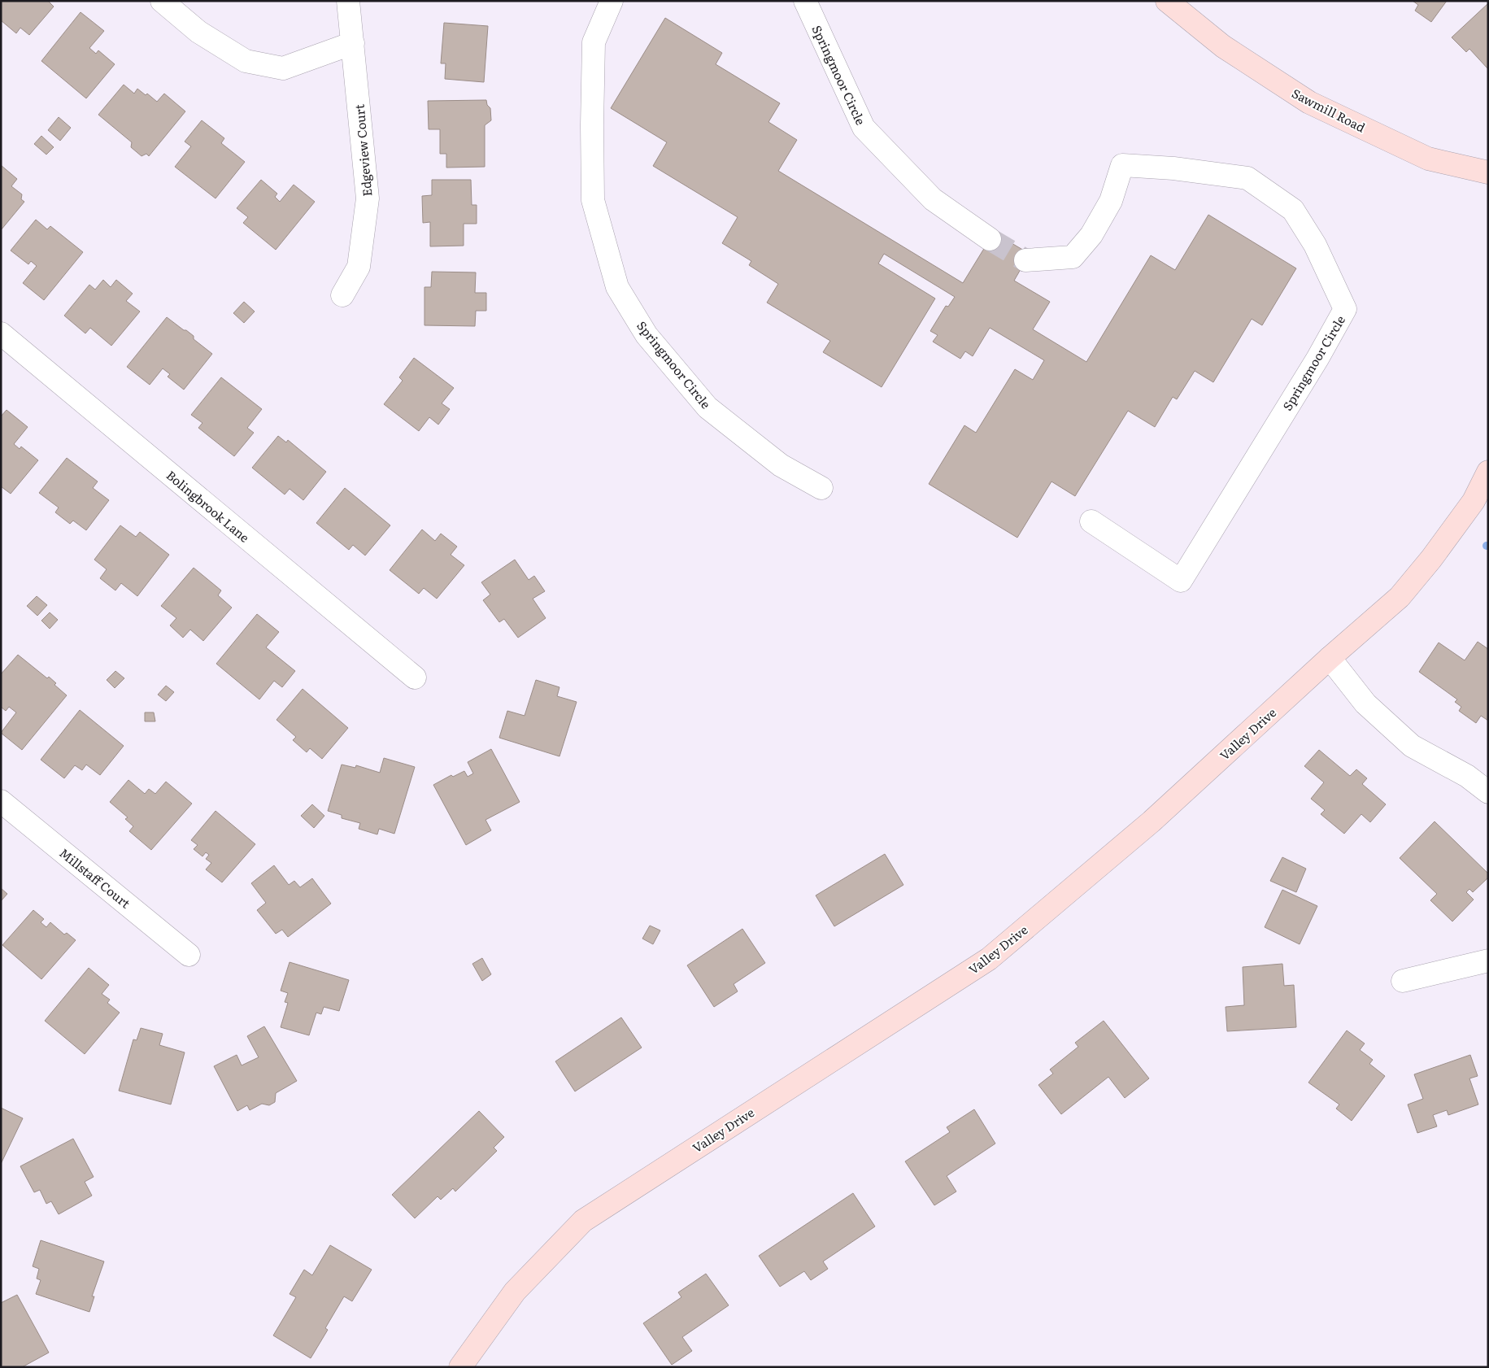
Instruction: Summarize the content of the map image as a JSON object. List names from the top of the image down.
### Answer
{
  "streets": {
    "street": [
      "Springmoor Circle",
      "Sawmill Road",
      "Edgeview Court",
      "Bolingbrook Lane",
      "Valley Drive",
      "Millstaff Court"
    ]
  }
}
